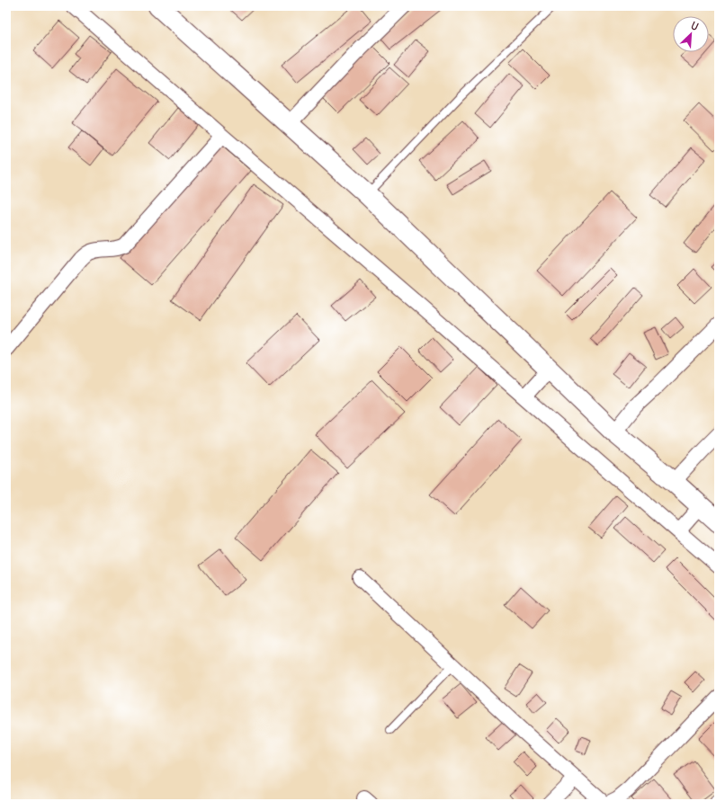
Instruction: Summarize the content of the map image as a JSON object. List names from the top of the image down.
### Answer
{
  "north": "top right"
}
